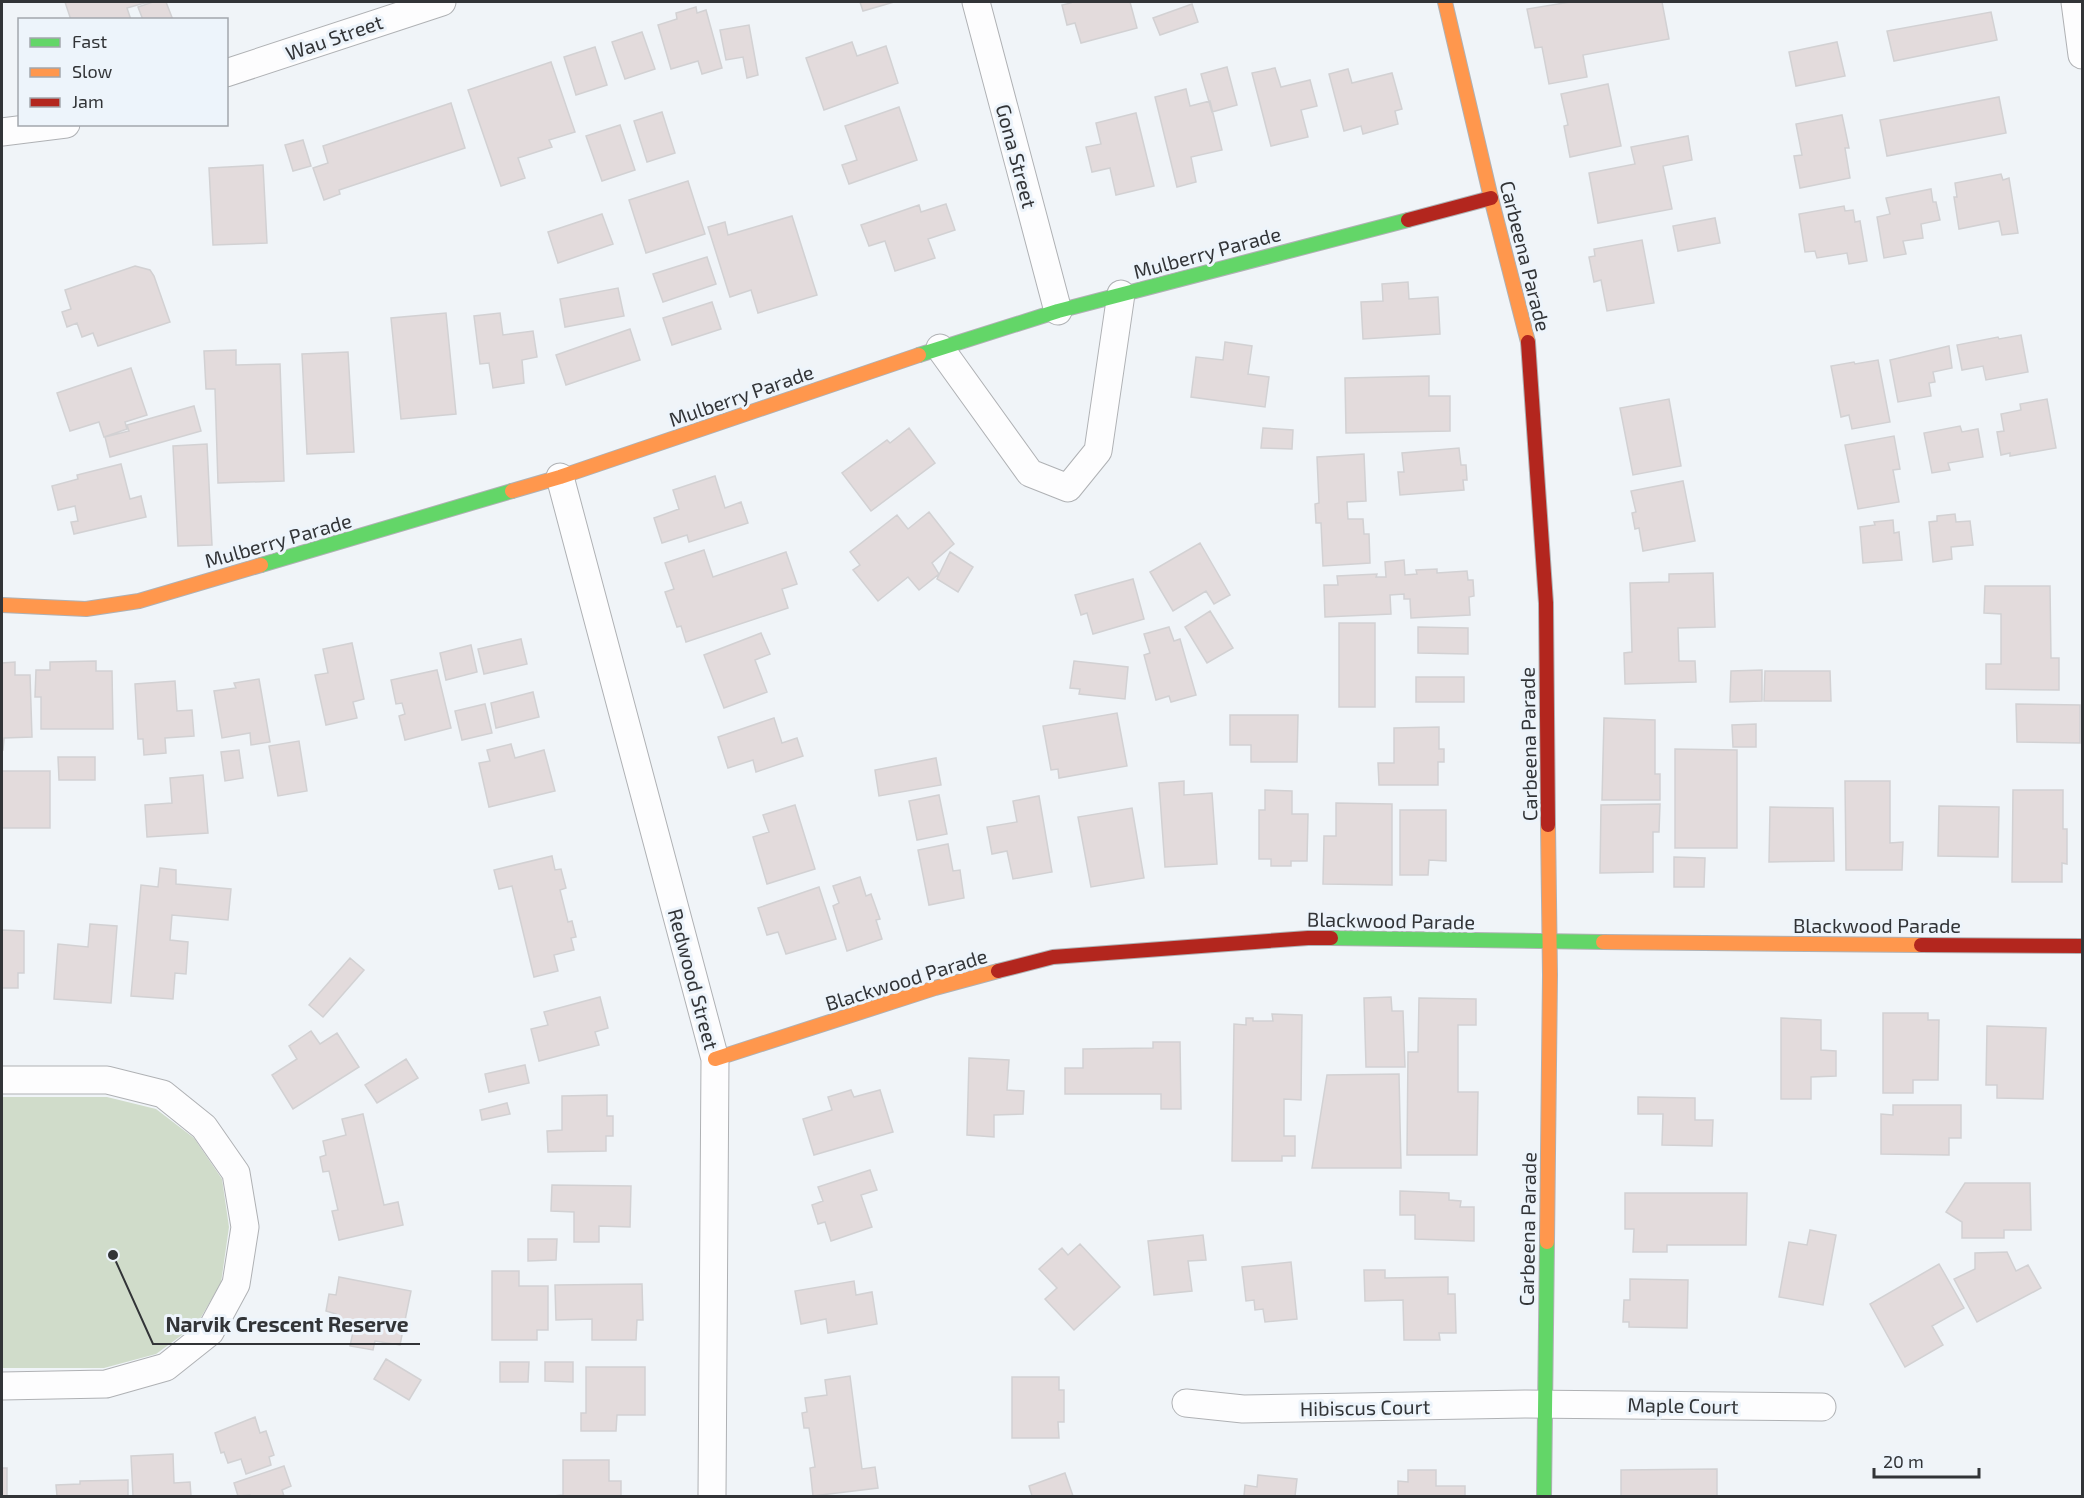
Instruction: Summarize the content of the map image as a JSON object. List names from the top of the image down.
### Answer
{
  "streets": {
    "street": [
      "Wau Street",
      "Gona Street",
      "Mulberry Parade",
      "Carbeena Parade",
      "Blackwood Parade",
      "Redwood Street",
      "Maple Court",
      "Hibiscus Court"
    ]
  },
  "crossings": [
    ["Gona Street", "Mulberry Parade"],
    ["Mulberry Parade", "Carbeena Parade"],
    ["Mulberry Parade", "Redwood Street"],
    ["Carbeena Parade", "Blackwood Parade"],
    ["Carbeena Parade", "Maple Court"],
    ["Carbeena Parade", "Hibiscus Court"],
    ["Blackwood Parade", "Redwood Street"],
    ["Maple Court", "Hibiscus Court"]
  ],
  "places": ["Narvik Crescent Reserve"],
  "legend": ["Fast", "Slow", "Jam"],
  "scale_bar": "20 m"
}
